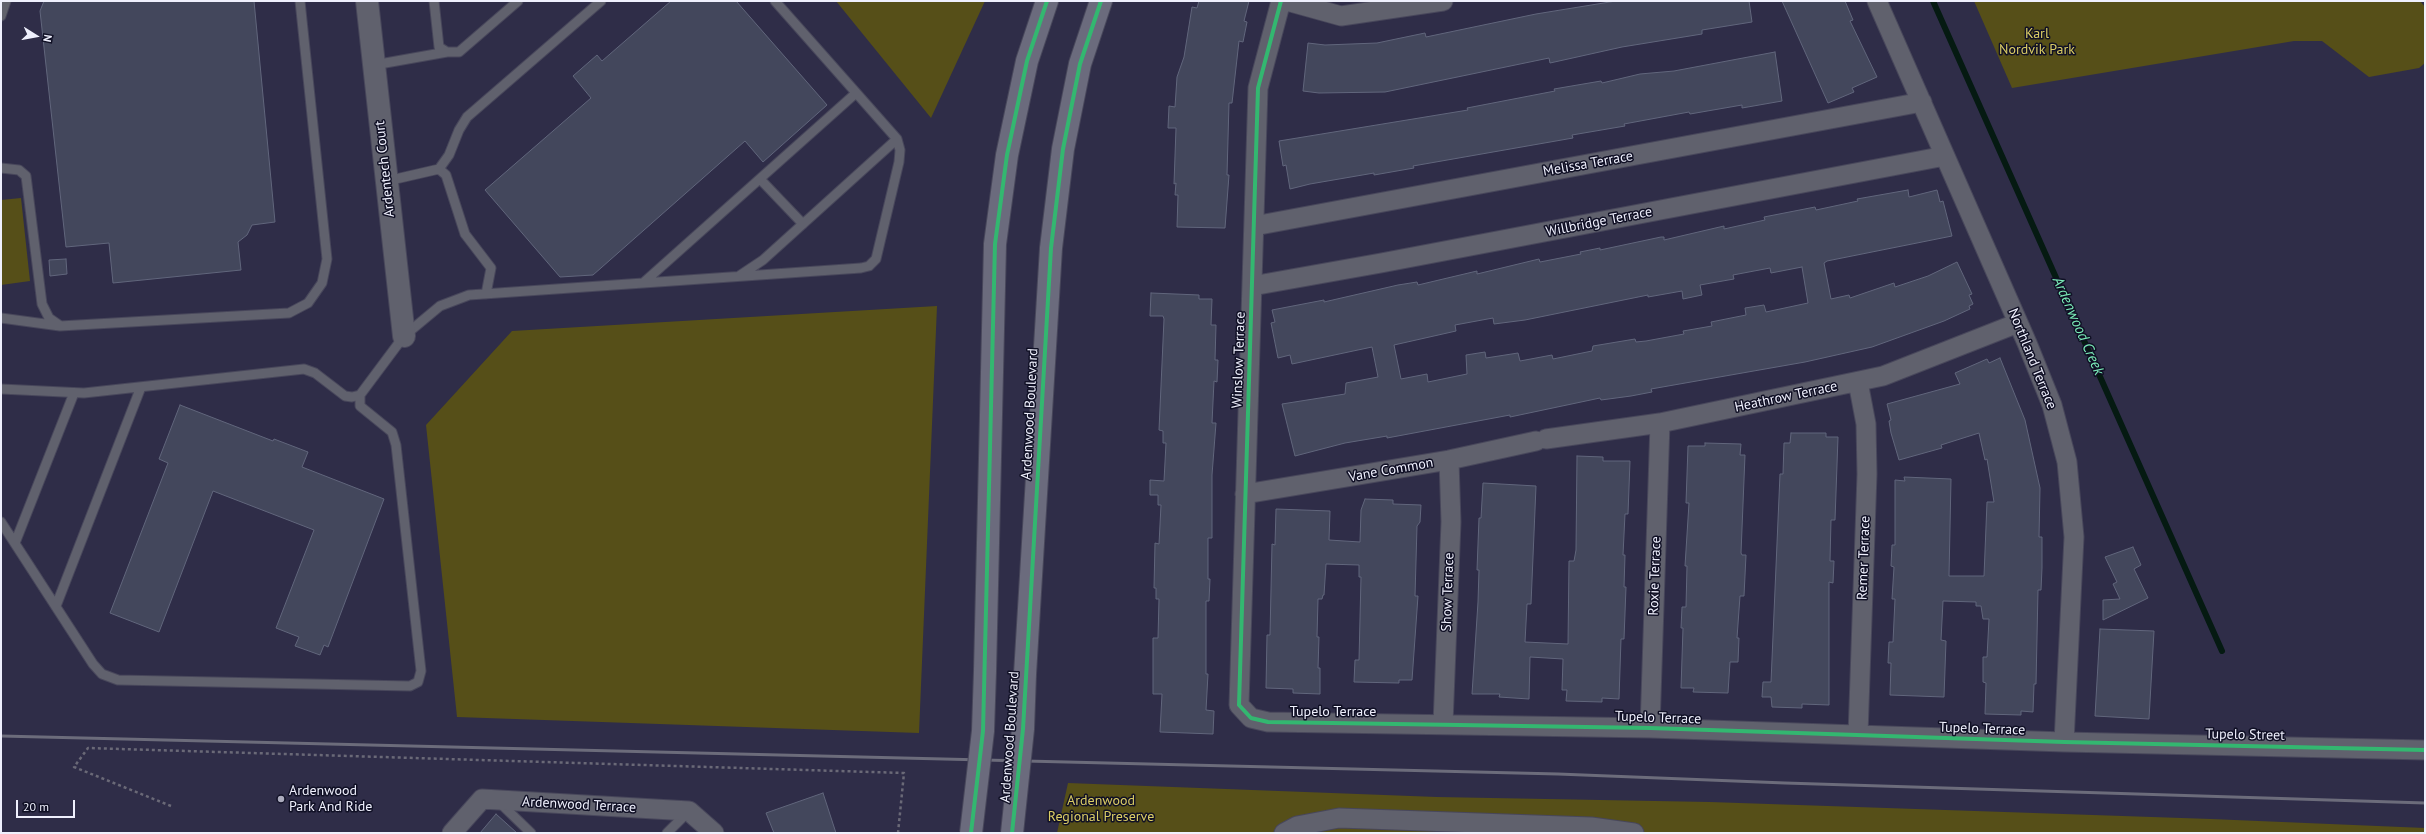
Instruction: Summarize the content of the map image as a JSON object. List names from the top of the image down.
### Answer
{
  "streets": {
    "main road": ["Ardenwood Boulevard"],
    "street": [
      "Melissa Terrace",
      "Ardentech Court",
      "Willbridge Terrace",
      "Northland Terrace",
      "Winslow Terrace",
      "Heathrow Terrace",
      "Vane Common",
      "Remer Terrace",
      "Roxie Terrace",
      "Show Terrace",
      "Tupelo Terrace",
      "Tupelo Street",
      "Ardenwood Terrace"
    ]
  },
  "crossings": [
    ["Melissa Terrace", "Northland Terrace"],
    ["Melissa Terrace", "Winslow Terrace"],
    ["Willbridge Terrace", "Northland Terrace"],
    ["Willbridge Terrace", "Winslow Terrace"],
    ["Northland Terrace", "Heathrow Terrace"],
    ["Northland Terrace", "Tupelo Terrace"],
    ["Northland Terrace", "Tupelo Street"],
    ["Winslow Terrace", "Vane Common"],
    ["Winslow Terrace", "Tupelo Terrace"],
    ["Heathrow Terrace", "Vane Common"],
    ["Heathrow Terrace", "Remer Terrace"],
    ["Heathrow Terrace", "Roxie Terrace"],
    ["Vane Common", "Show Terrace"],
    ["Remer Terrace", "Tupelo Terrace"],
    ["Roxie Terrace", "Tupelo Terrace"],
    ["Show Terrace", "Tupelo Terrace"],
    ["Tupelo Terrace", "Tupelo Street"]
  ],
  "water": ["Ardenwood Creek"],
  "parks": ["Karl Nordvik Park", "Ardenwood Regional Preserve"],
  "places": ["Ardenwood Park And Ride"],
  "scale_bar": "20 m",
  "north": "right"
}
